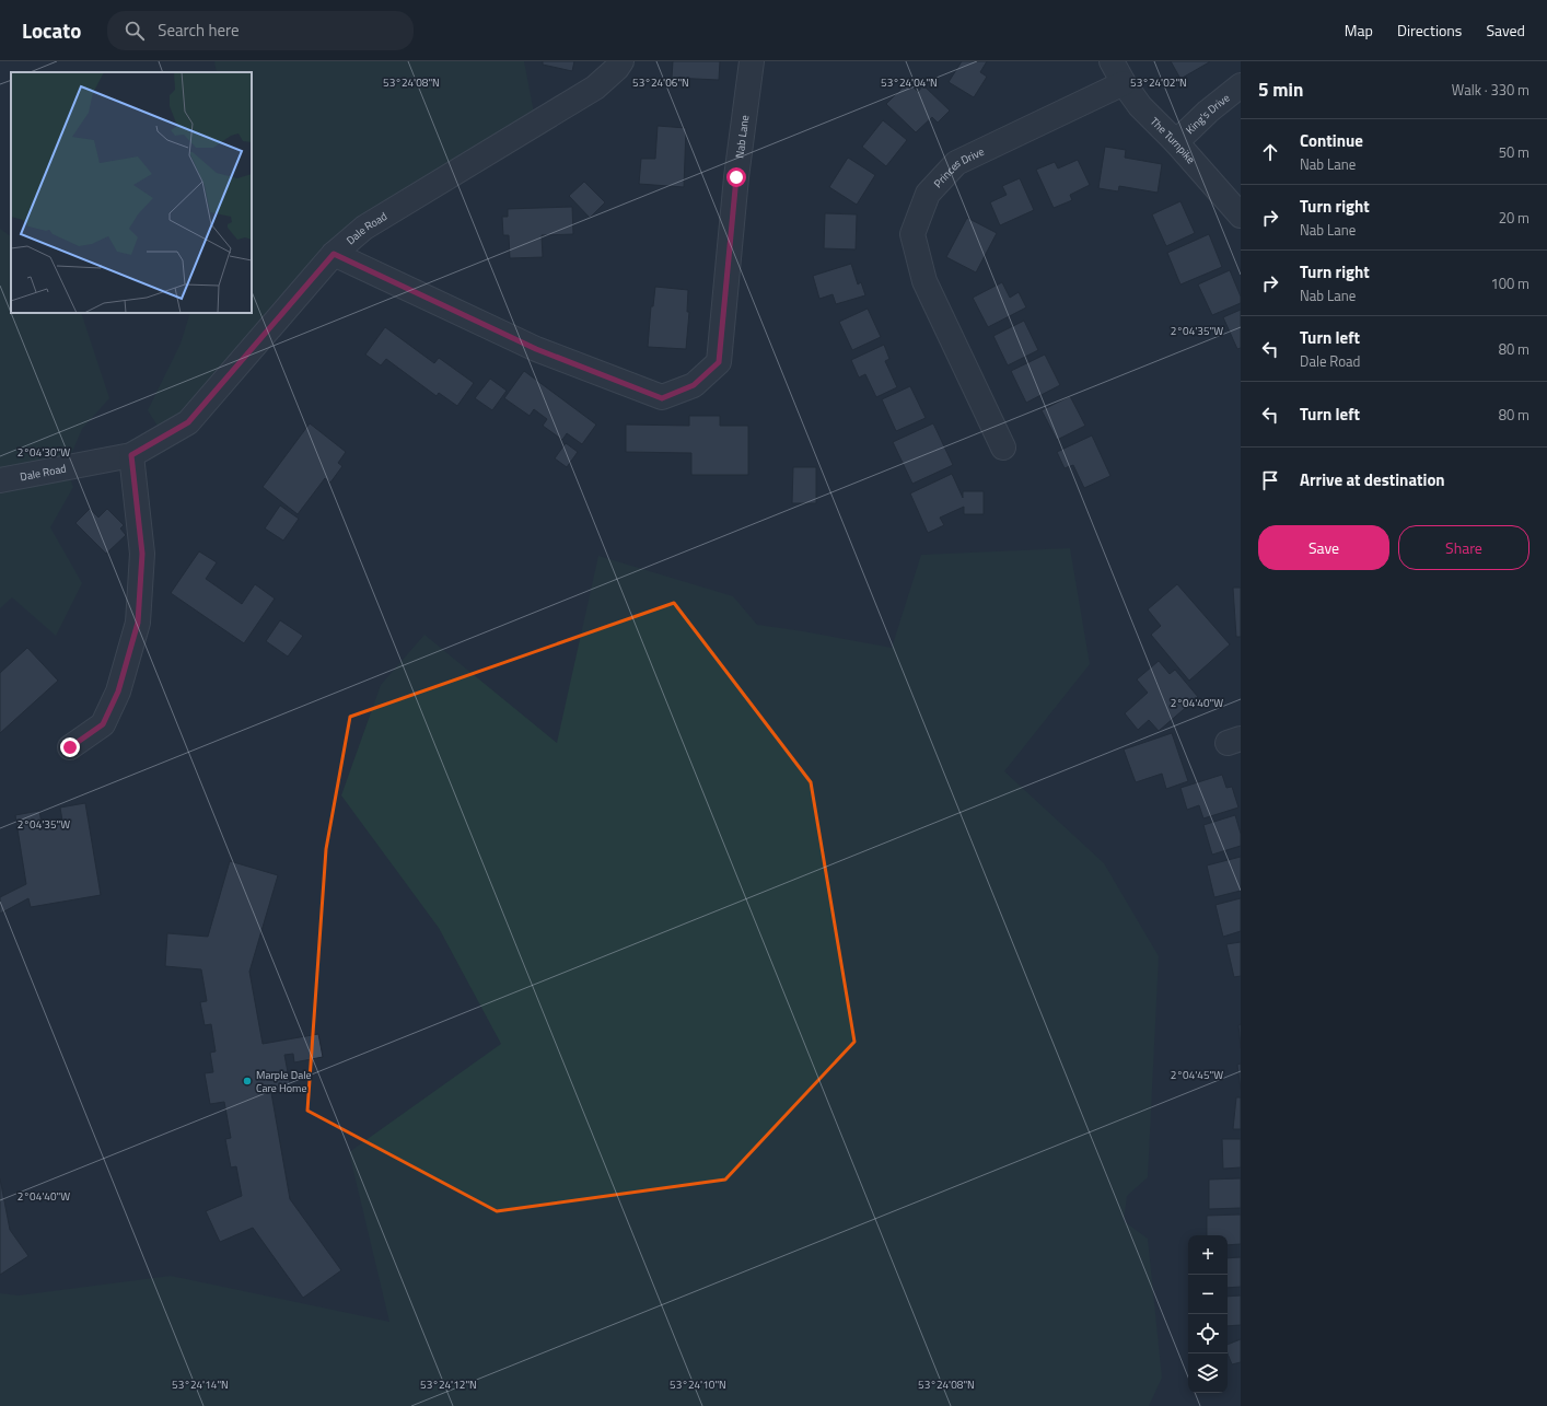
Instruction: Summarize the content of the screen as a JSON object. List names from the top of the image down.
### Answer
{
  "streets": {
    "street": [
      "King's Drive",
      "Nab Lane",
      "The Turnpike",
      "Princes Drive",
      "Dale Road"
    ]
  },
  "crossings": [
    ["King's Drive", "The Turnpike"],
    ["Nab Lane", "Dale Road"],
    ["The Turnpike", "Princes Drive"]
  ],
  "places": ["Marple Dale Care Home"],
  "page": {
    "header": "Locato",
    "search": "Search here",
    "nav": ["Map", "Directions", "Saved"],
    "heading": ["5 min", "Walk · 330 m"],
    "list": [
      ["Continue", "Nab Lane", "50 m"],
      ["Turn right", "Nab Lane", "20 m"],
      ["Turn right", "Nab Lane", "100 m"],
      ["Turn left", "Dale Road", "80 m"],
      ["Turn left", "80 m"],
      "Arrive at destination"
    ],
    "buttons": ["Save", "Share"],
    "map_buttons": ["+", "−"]
  },
  "coordinates": [
    "53°24'04\"N",
    "53°24'02\"N",
    "53°24'08\"N",
    "53°24'06\"N",
    "2°04'35\"W",
    "2°04'30\"W",
    "2°04'40\"W",
    "2°04'45\"W",
    "53°24'14\"N",
    "53°24'12\"N",
    "53°24'10\"N"
  ]
}
